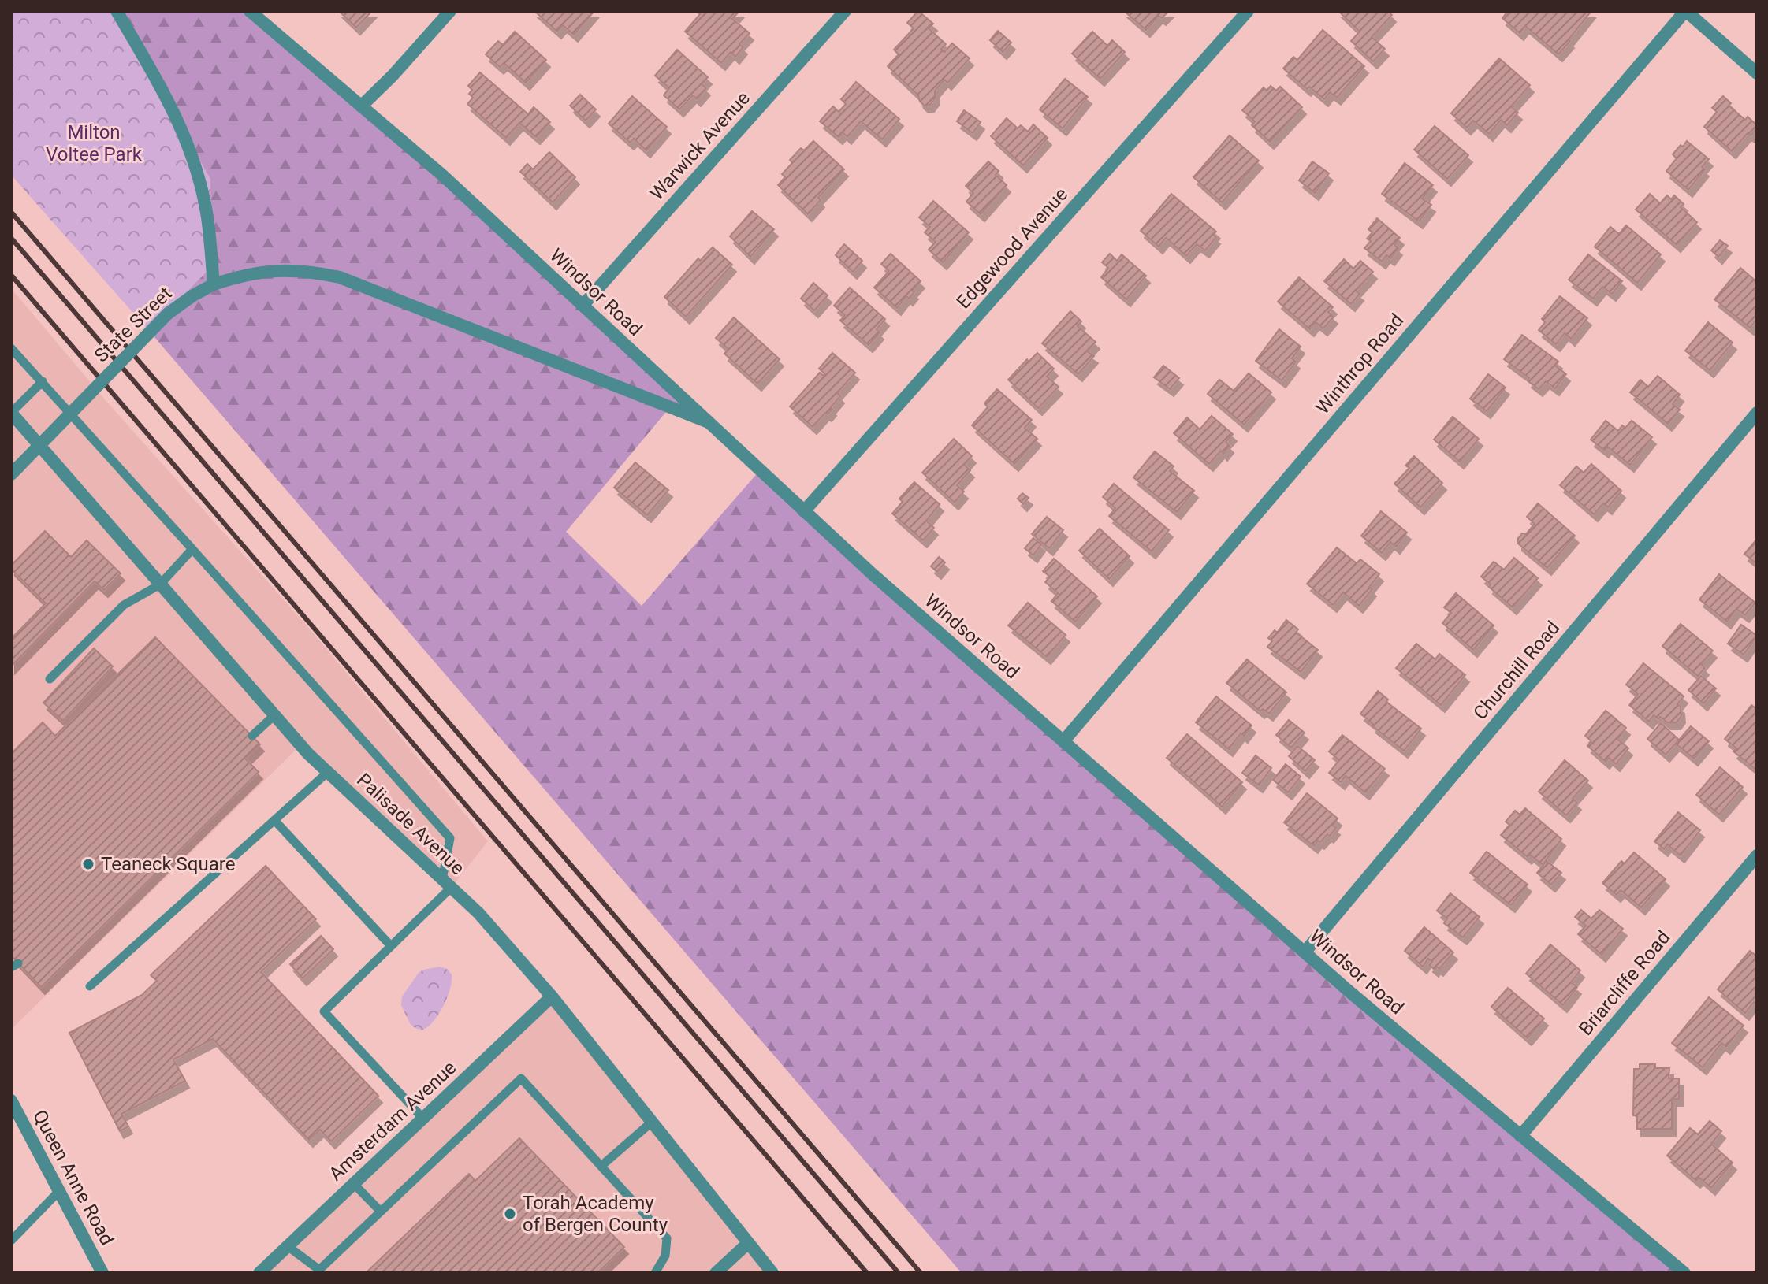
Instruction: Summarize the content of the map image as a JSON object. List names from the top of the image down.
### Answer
{
  "streets": {
    "street": [
      "Warwick Avenue",
      "Edgewood Avenue",
      "Windsor Road",
      "State Street",
      "Winthrop Road",
      "Churchill Road",
      "Palisade Avenue",
      "Briarcliffe Road",
      "Amsterdam Avenue",
      "Queen Anne Road"
    ]
  },
  "crossings": [
    ["Warwick Avenue", "Windsor Road"],
    ["Edgewood Avenue", "Windsor Road"],
    ["Windsor Road", "State Street"],
    ["Windsor Road", "Winthrop Road"],
    ["Windsor Road", "Churchill Road"],
    ["Windsor Road", "Briarcliffe Road"],
    ["Palisade Avenue", "Amsterdam Avenue"]
  ],
  "parks": ["Milton Voltee Park"],
  "places": ["Teaneck Square", "Torah Academy of Bergen County"]
}
